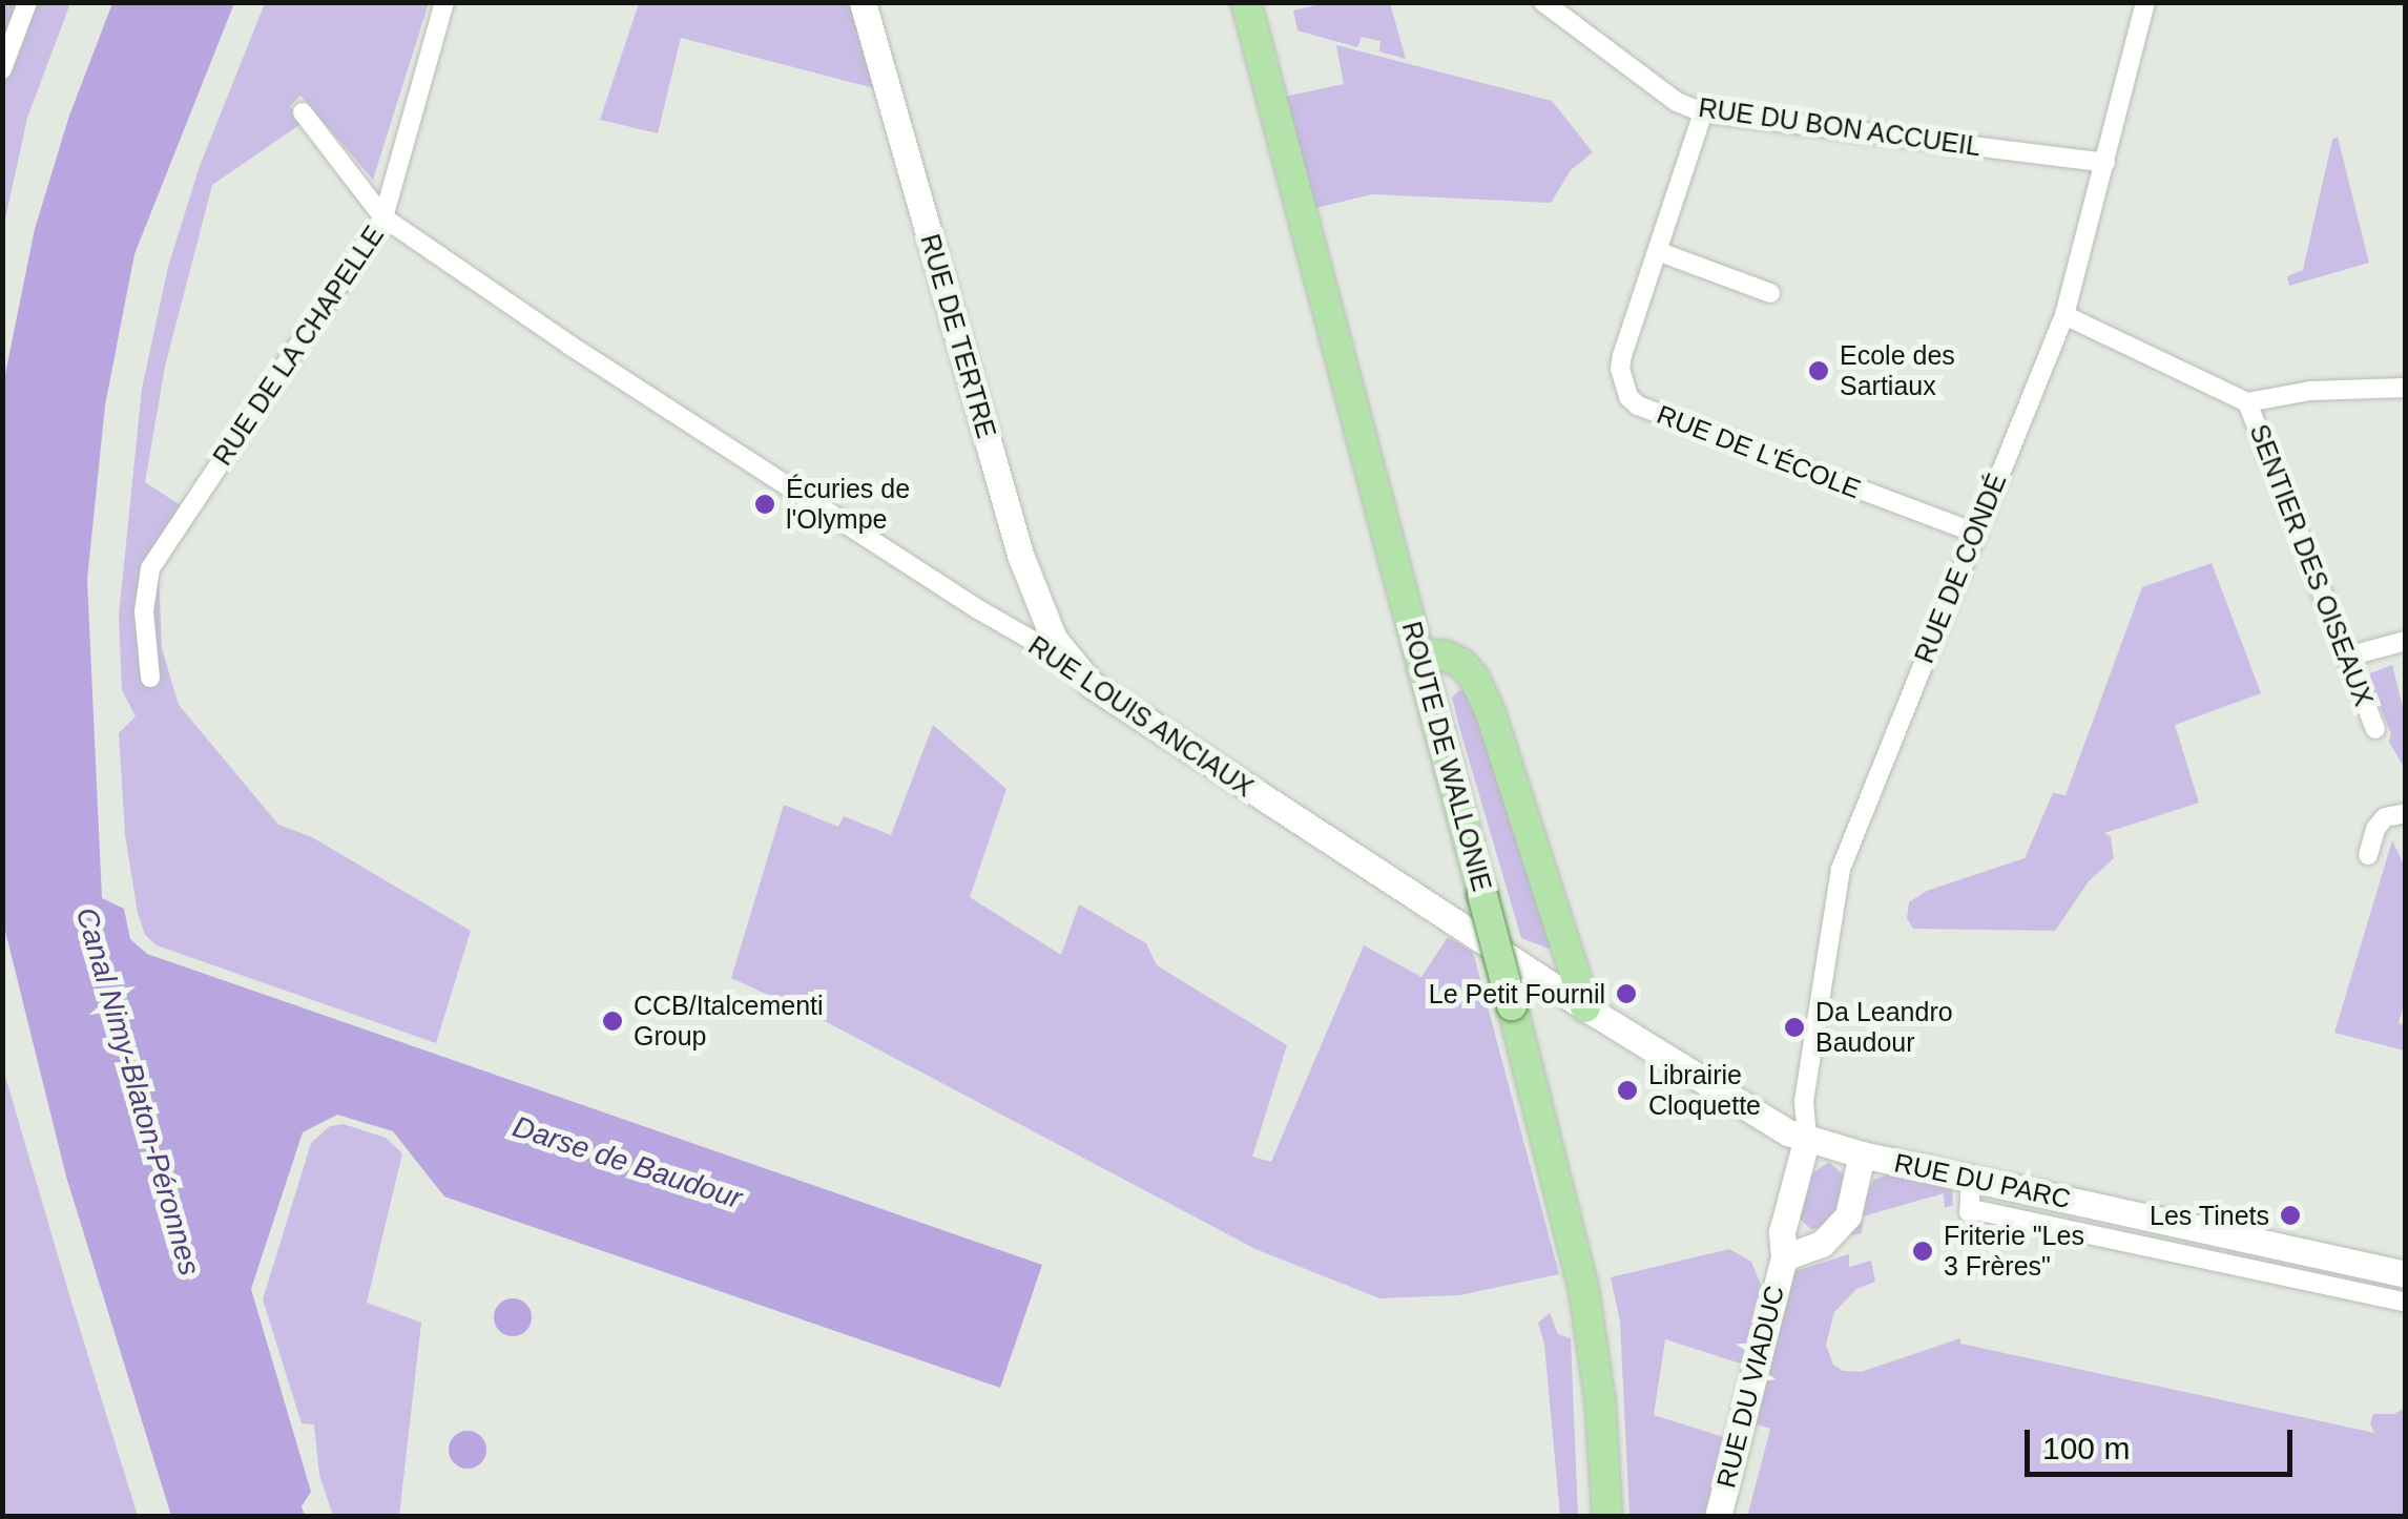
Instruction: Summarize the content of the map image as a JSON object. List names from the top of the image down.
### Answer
{
  "streets": {
    "main road": ["ROUTE DE WALLONIE"],
    "street": [
      "RUE DU BON ACCUEIL",
      "RUE DE TERTRE",
      "RUE DE LA CHAPELLE",
      "RUE DE L'ÉCOLE",
      "SENTIER DES OISEAUX",
      "RUE DE CONDÉ",
      "RUE LOUIS ANCIAUX",
      "RUE DU PARC",
      "RUE DU VIADUC"
    ]
  },
  "crossings": [
    ["RUE DU BON ACCUEIL", "RUE DE L'ÉCOLE"],
    ["RUE DU BON ACCUEIL", "RUE DE CONDÉ"],
    ["RUE DE TERTRE", "RUE LOUIS ANCIAUX"],
    ["RUE DE LA CHAPELLE", "RUE LOUIS ANCIAUX"],
    ["RUE DE L'ÉCOLE", "RUE DE CONDÉ"],
    ["RUE DE CONDÉ", "RUE LOUIS ANCIAUX"],
    ["RUE DE CONDÉ", "RUE DU PARC"],
    ["RUE DE CONDÉ", "RUE DU VIADUC"],
    ["RUE LOUIS ANCIAUX", "RUE DU PARC"],
    ["RUE LOUIS ANCIAUX", "RUE DU VIADUC"],
    ["RUE DU PARC", "RUE DU VIADUC"]
  ],
  "water": ["Canal Nimy-Blaton-Péronnes", "Darse de Baudour"],
  "places": [
    "Ecole des Sartiaux",
    "Écuries de l'Olympe",
    "Le Petit Fournil",
    "CCB/Italcementi Group",
    "Da Leandro Baudour",
    "Librairie Cloquette",
    "Les Tinets",
    "Friterie \"Les 3 Frères\""
  ],
  "scale_bar": "100 m"
}
